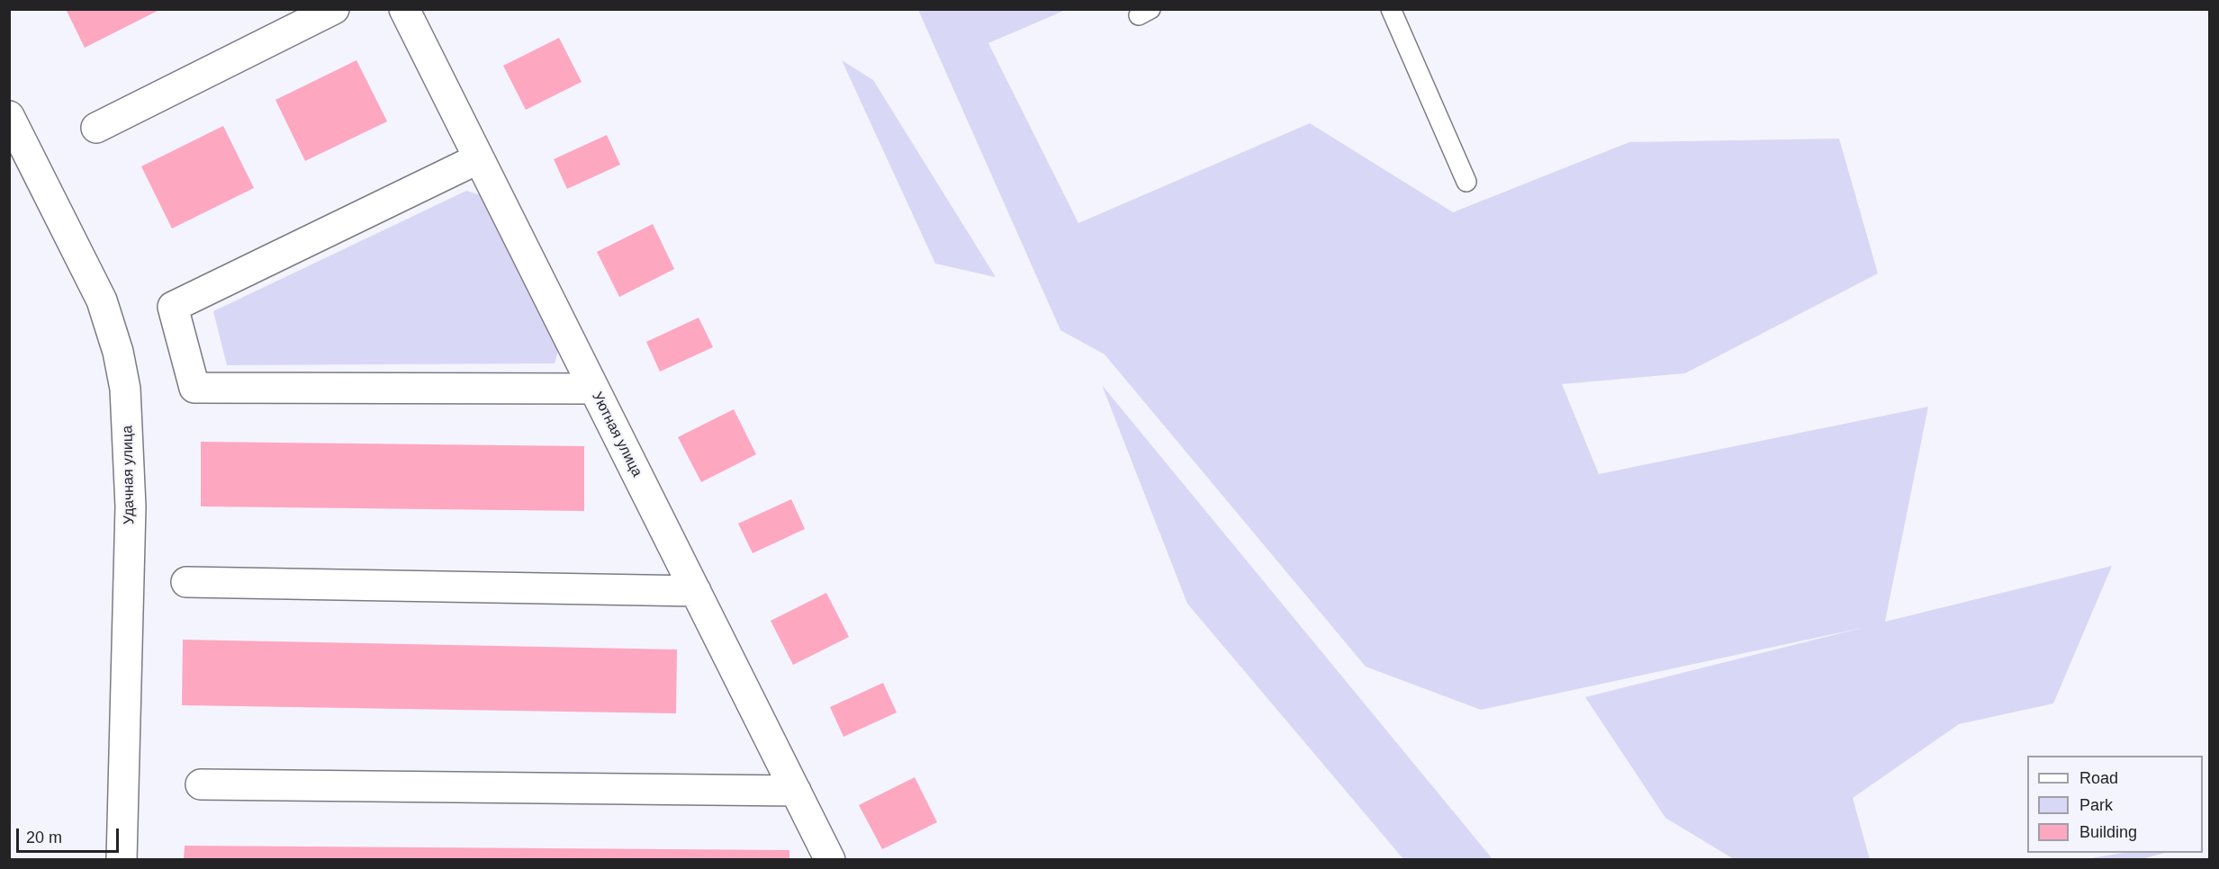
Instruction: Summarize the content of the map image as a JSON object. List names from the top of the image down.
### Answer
{
  "streets": {
    "street": ["Уютная улица", "Удачная улица"]
  },
  "legend": ["Road", "Park", "Building"],
  "scale_bar": "20 m"
}
